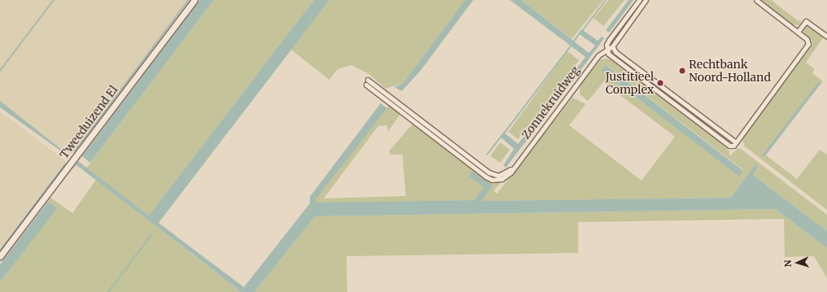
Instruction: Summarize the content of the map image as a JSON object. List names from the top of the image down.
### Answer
{
  "streets": {
    "street": ["Zonnekruidweg", "Tweeduizend El"]
  },
  "places": ["Rechtbank Noord-Holland", "Justitieel Complex"],
  "north": "left"
}
